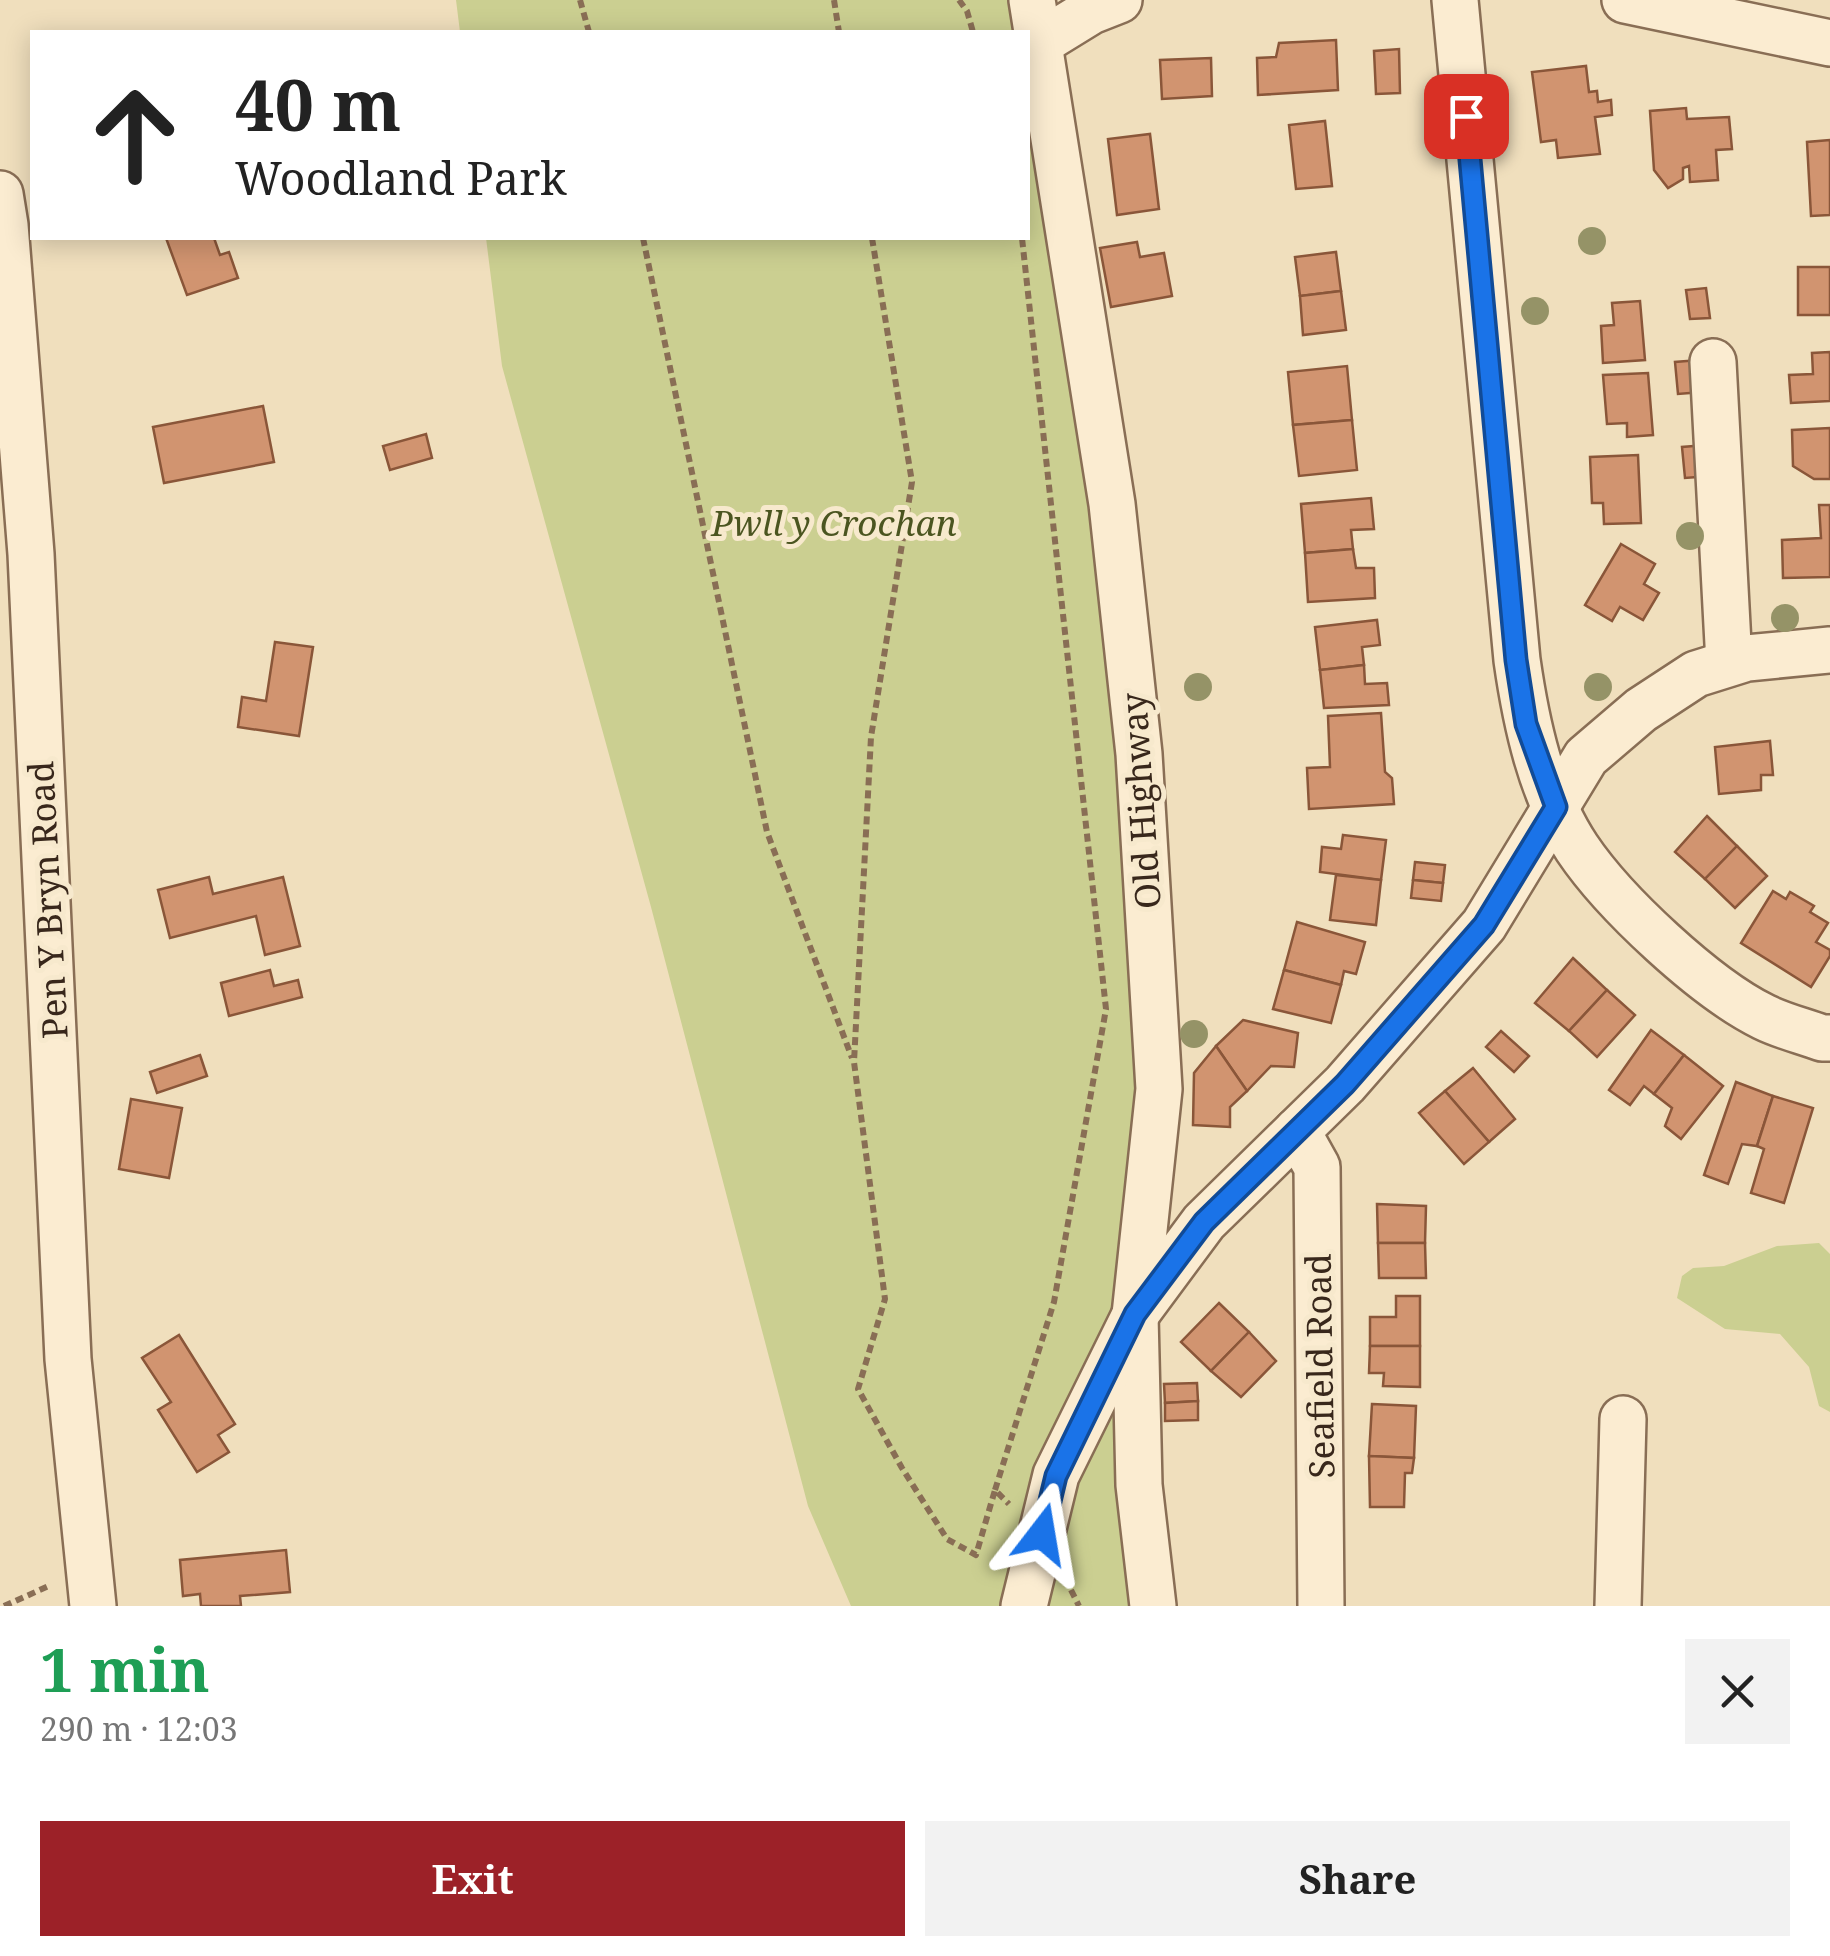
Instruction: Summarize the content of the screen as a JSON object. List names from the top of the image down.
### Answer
{
  "streets": {
    "street": ["Old Highway", "Pen Y Bryn Road", "Seafield Road"]
  },
  "parks": ["Pwll y Crochan"],
  "page": {
    "turn": ["40 m", "Woodland Park"],
    "heading": ["1 min", "290 m · 12:03"],
    "buttons": ["Exit", "Share"]
  }
}
